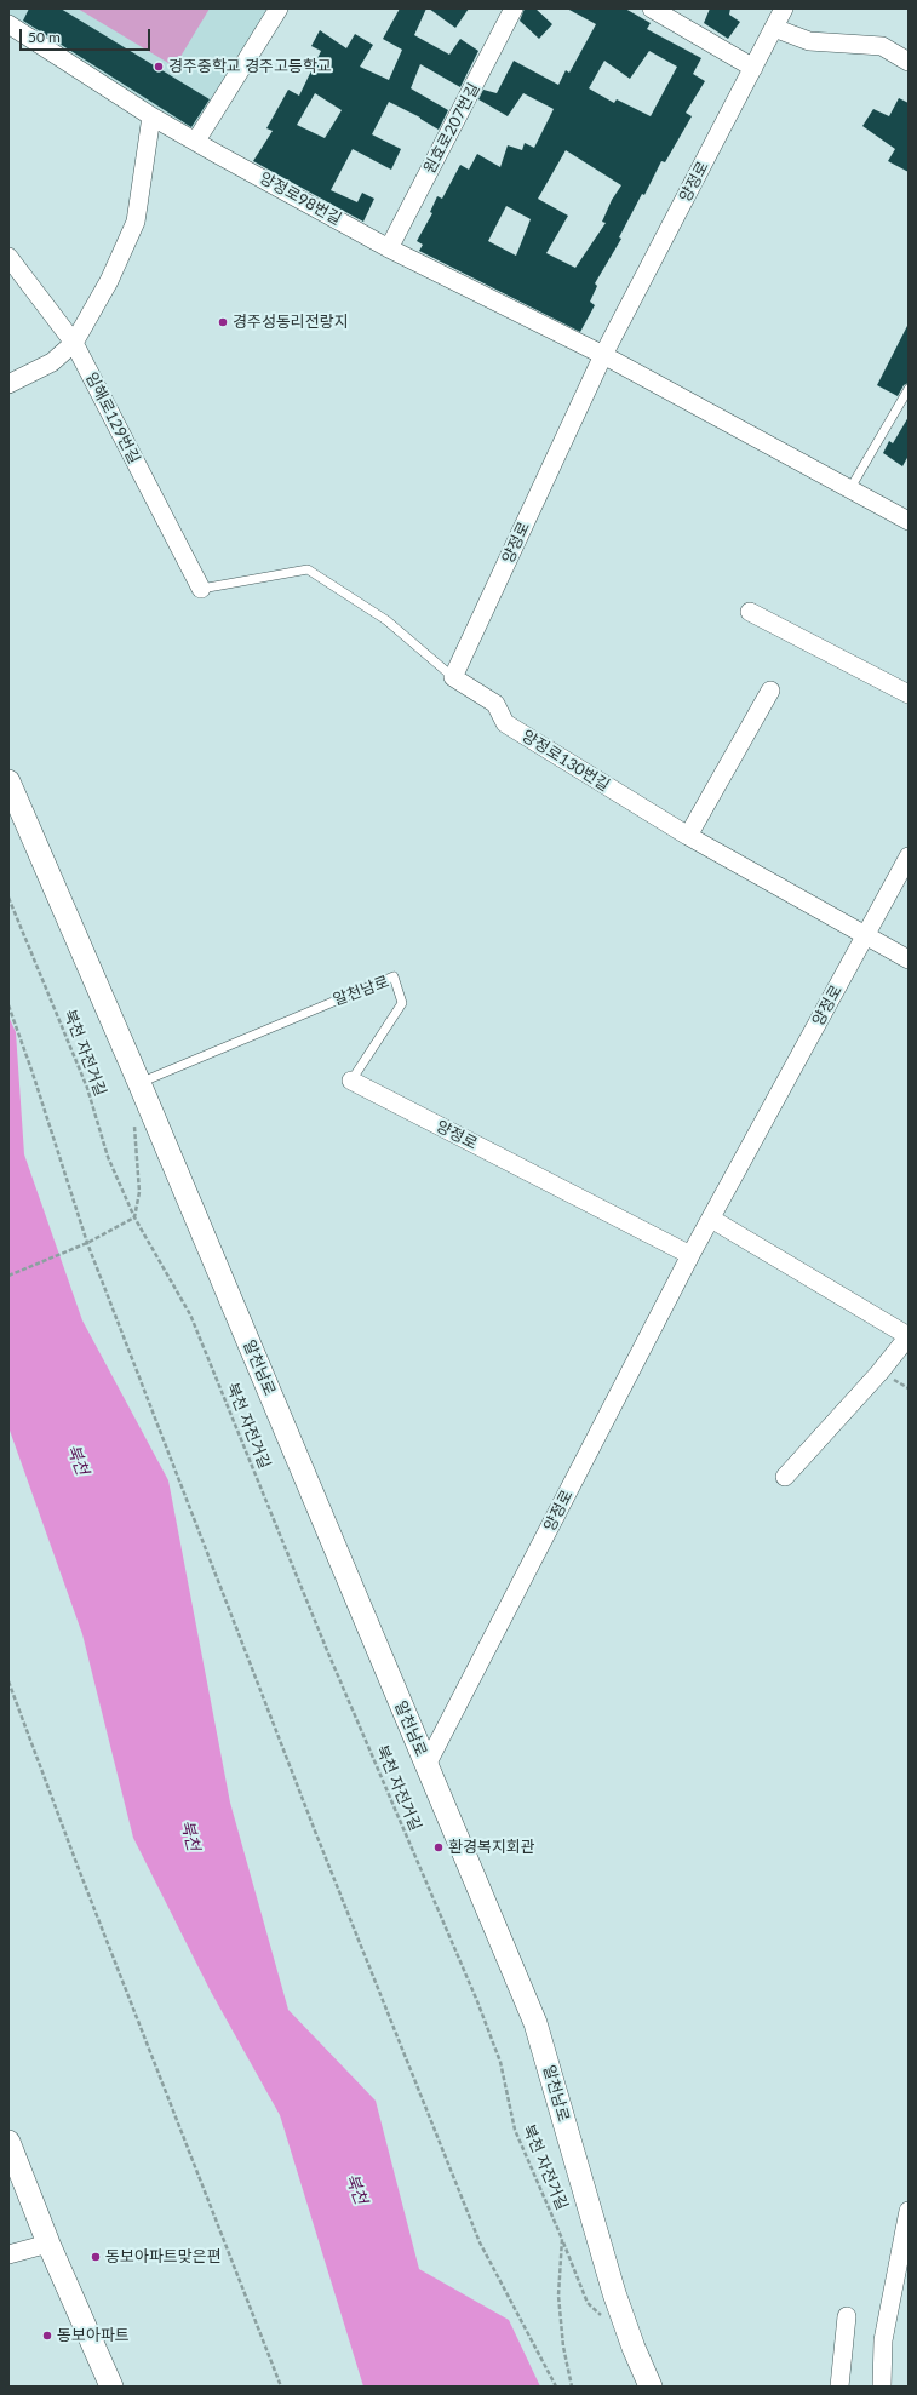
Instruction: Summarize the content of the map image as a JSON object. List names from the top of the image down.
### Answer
{
  "streets": {
    "street": [
      "원효로207번길",
      "양정로",
      "양정로98번길",
      "임해로129번길",
      "양정로130번길",
      "알천남로"
    ],
    "path": ["북천 자전거길"]
  },
  "crossings": [
    ["원효로207번길", "양정로98번길"],
    ["양정로", "양정로98번길"],
    ["양정로", "양정로130번길"],
    ["양정로", "알천남로"]
  ],
  "water": ["북천"],
  "places": [
    "경주중학교 경주고등학교",
    "경주성동리전랑지",
    "환경복지회관",
    "동보아파트맞은편",
    "동보아파트"
  ],
  "scale_bar": "50 m"
}
